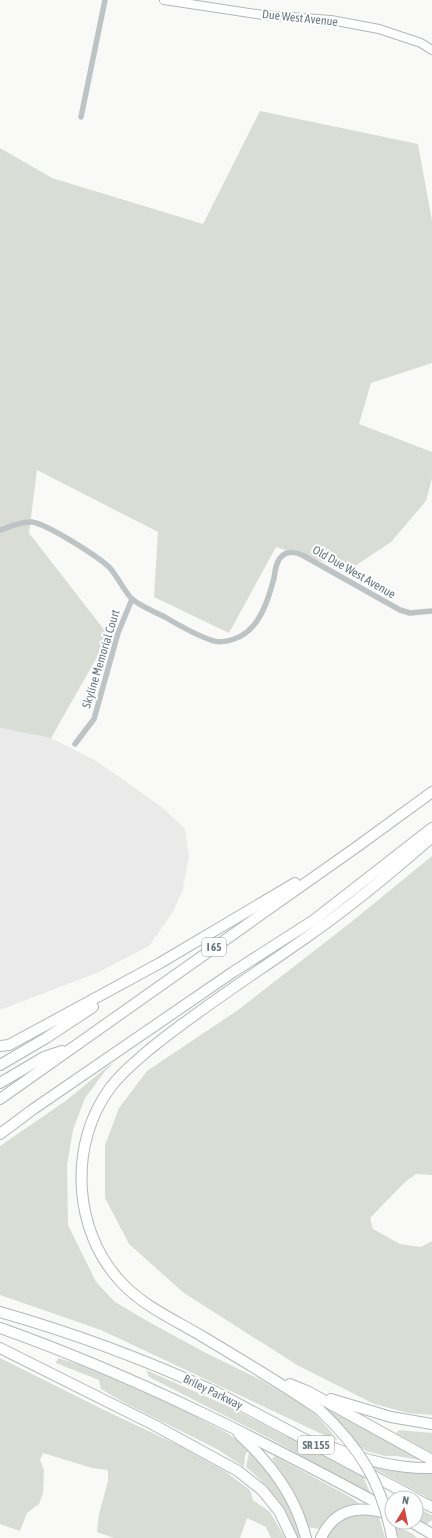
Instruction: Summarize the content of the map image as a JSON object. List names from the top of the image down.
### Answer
{
  "streets": {
    "highway": ["I 65", "Briley Parkway", "SR 155"],
    "main road": ["Due West Avenue"],
    "street": ["Old Due West Avenue", "Skyline Memorial Court"]
  },
  "crossings": [
    ["Old Due West Avenue", "Skyline Memorial Court"]
  ],
  "north": "top"
}
